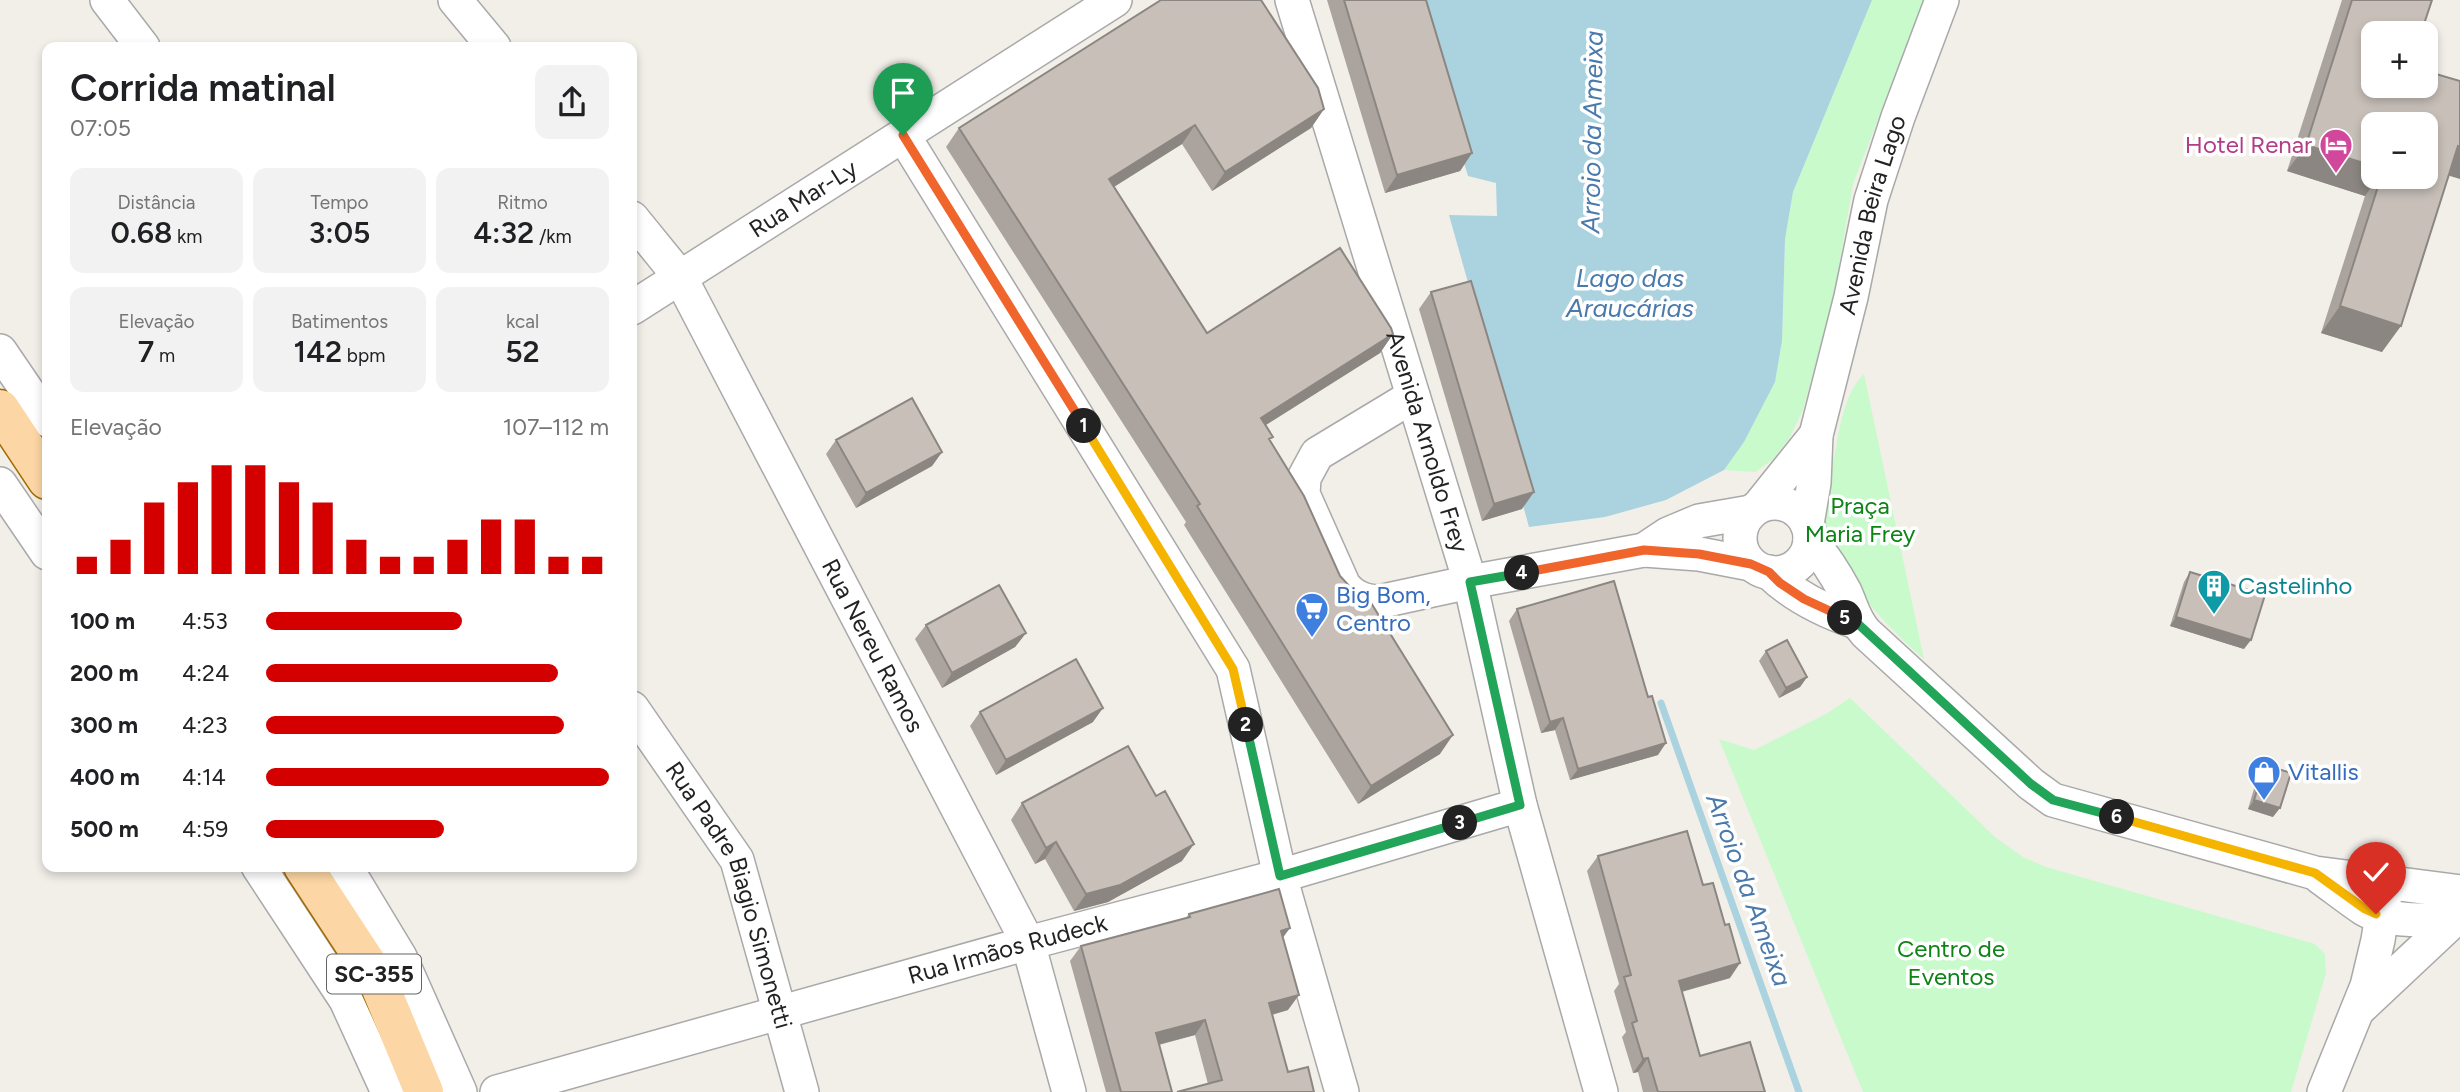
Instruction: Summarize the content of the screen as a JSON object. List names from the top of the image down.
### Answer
{
  "streets": {
    "main road": ["SC-355"],
    "street": [
      "Rua Mar-Ly",
      "Avenida Beira Lago",
      "Avenida Arnoldo Frey",
      "Rua Nereu Ramos",
      "Rua Padre Biagio Simonetti",
      "Rua Irmãos Rudeck"
    ]
  },
  "crossings": [
    ["Rua Mar-Ly", "Rua Nereu Ramos"],
    ["Avenida Arnoldo Frey", "Rua Irmãos Rudeck"],
    ["Rua Nereu Ramos", "Rua Irmãos Rudeck"],
    ["Rua Padre Biagio Simonetti", "Rua Irmãos Rudeck"]
  ],
  "water": ["Arroio da Ameixa", "Lago das Araucárias"],
  "parks": ["Praça Maria Frey", "Centro de Eventos"],
  "places": {
    "hotel": ["Hotel Renar"],
    "building": ["Castelinho"],
    "supermarket": ["Big Bom, Centro"],
    "shop": ["Vitallis"]
  },
  "page": {
    "map_buttons": ["+", "−"],
    "heading": ["Corrida matinal", "07:05"],
    "stats": [
      ["Distância", "0.68 km"],
      ["Tempo", "3:05"],
      ["Ritmo", "4:32 /km"],
      ["Elevação", "7 m"],
      ["Batimentos", "142 bpm"],
      ["kcal", "52"]
    ],
    "chart": ["Elevação", "107–112 m"],
    "pins": [
      "1",
      "4",
      "5",
      "2",
      "6",
      "3"
    ],
    "list": [
      {
        "name": "100 m",
        "note": "4:53"
      },
      {
        "name": "200 m",
        "note": "4:24"
      },
      {
        "name": "300 m",
        "note": "4:23"
      },
      {
        "name": "400 m",
        "note": "4:14"
      },
      {
        "name": "500 m",
        "note": "4:59"
      }
    ]
  }
}
